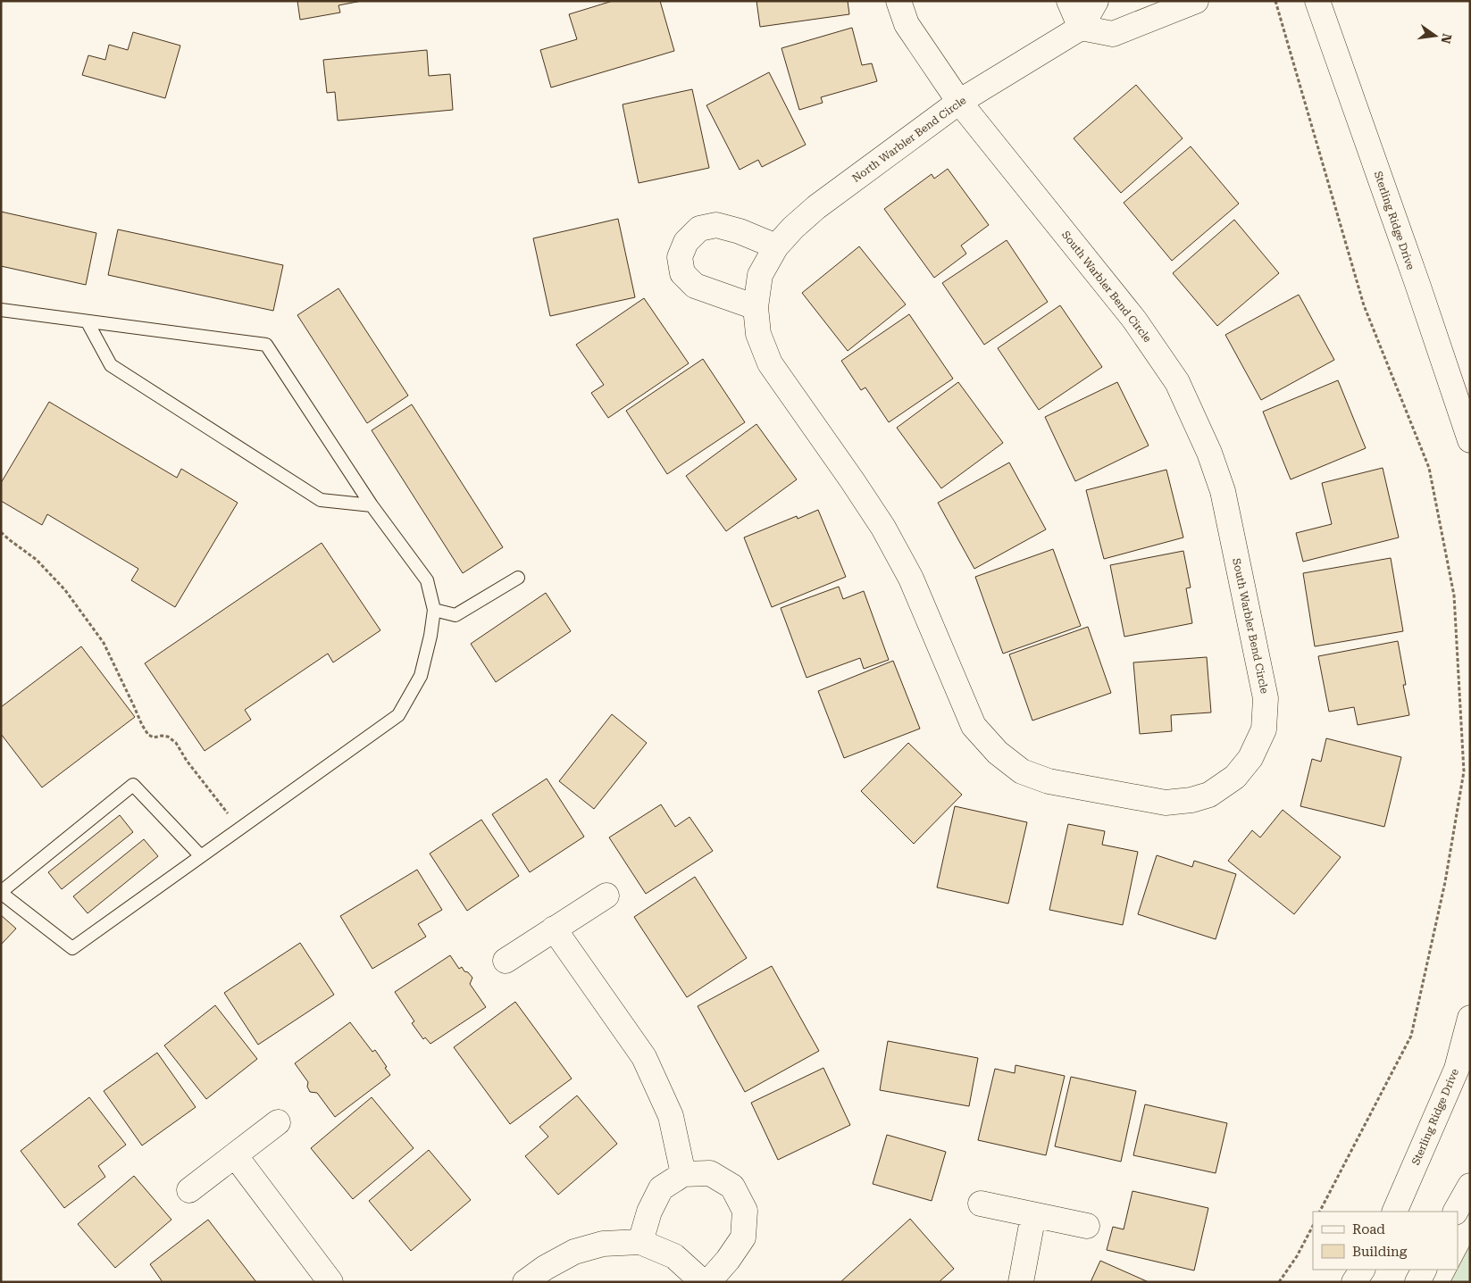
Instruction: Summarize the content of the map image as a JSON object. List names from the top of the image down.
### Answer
{
  "streets": {
    "street": ["North Warbler Bend Circle", "Sterling Ridge Drive", "South Warbler Bend Circle"]
  },
  "crossings": [
    ["North Warbler Bend Circle", "South Warbler Bend Circle"]
  ],
  "legend": ["Road", "Building"],
  "north": "right"
}
